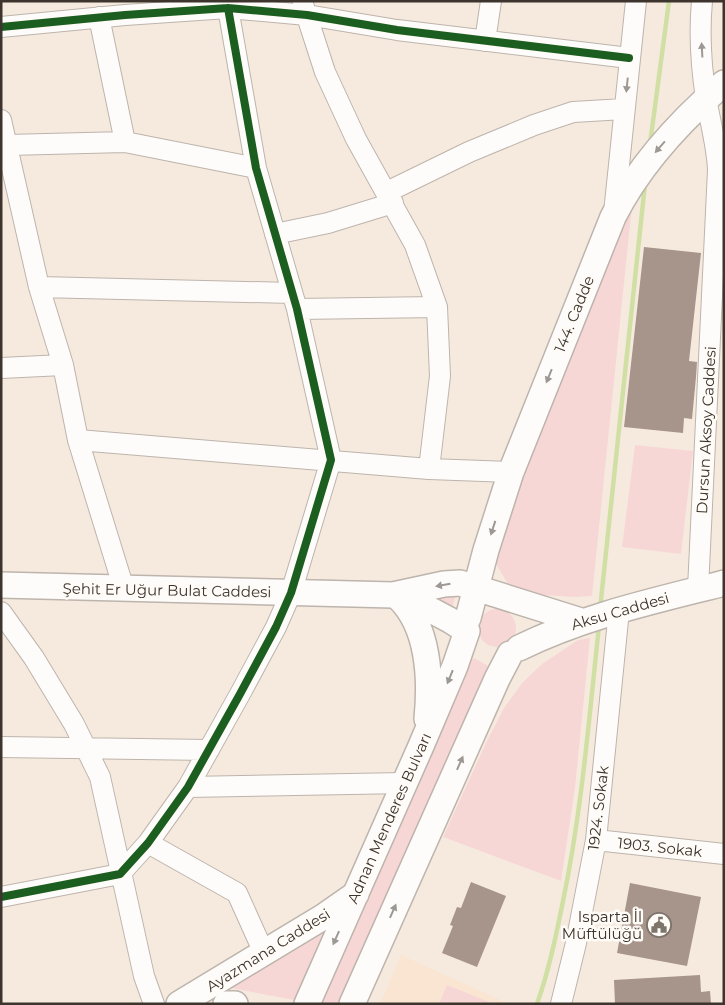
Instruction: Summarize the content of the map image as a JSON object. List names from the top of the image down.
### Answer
{
  "streets": {
    "main road": [
      "144. Cadde",
      "Şehit Er Uğur Bulat Caddesi",
      "Aksu Caddesi",
      "Adnan Menderes Bulvarı",
      "Ayazmana Caddesi"
    ],
    "street": ["Dursun Aksoy Caddesi", "1924. Sokak", "1903. Sokak"]
  },
  "crossings": [
    ["144. Cadde", "Şehit Er Uğur Bulat Caddesi"],
    ["144. Cadde", "Aksu Caddesi"],
    ["144. Cadde", "Adnan Menderes Bulvarı"],
    ["Dursun Aksoy Caddesi", "Aksu Caddesi"],
    ["Şehit Er Uğur Bulat Caddesi", "Aksu Caddesi"],
    ["Şehit Er Uğur Bulat Caddesi", "Adnan Menderes Bulvarı"],
    ["Aksu Caddesi", "1924. Sokak"],
    ["Aksu Caddesi", "Adnan Menderes Bulvarı"],
    ["1924. Sokak", "1903. Sokak"],
    ["Adnan Menderes Bulvarı", "Ayazmana Caddesi"]
  ],
  "places": {
    "public building": ["Isparta İl Müftülüğü"]
  }
}
